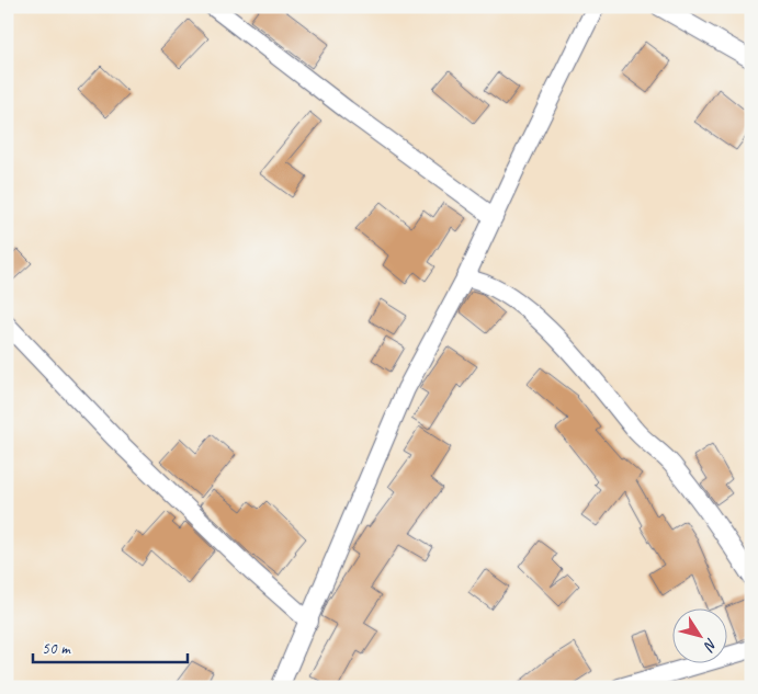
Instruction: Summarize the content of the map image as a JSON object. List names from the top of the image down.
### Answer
{
  "scale_bar": "50 m",
  "north": "bottom right"
}
